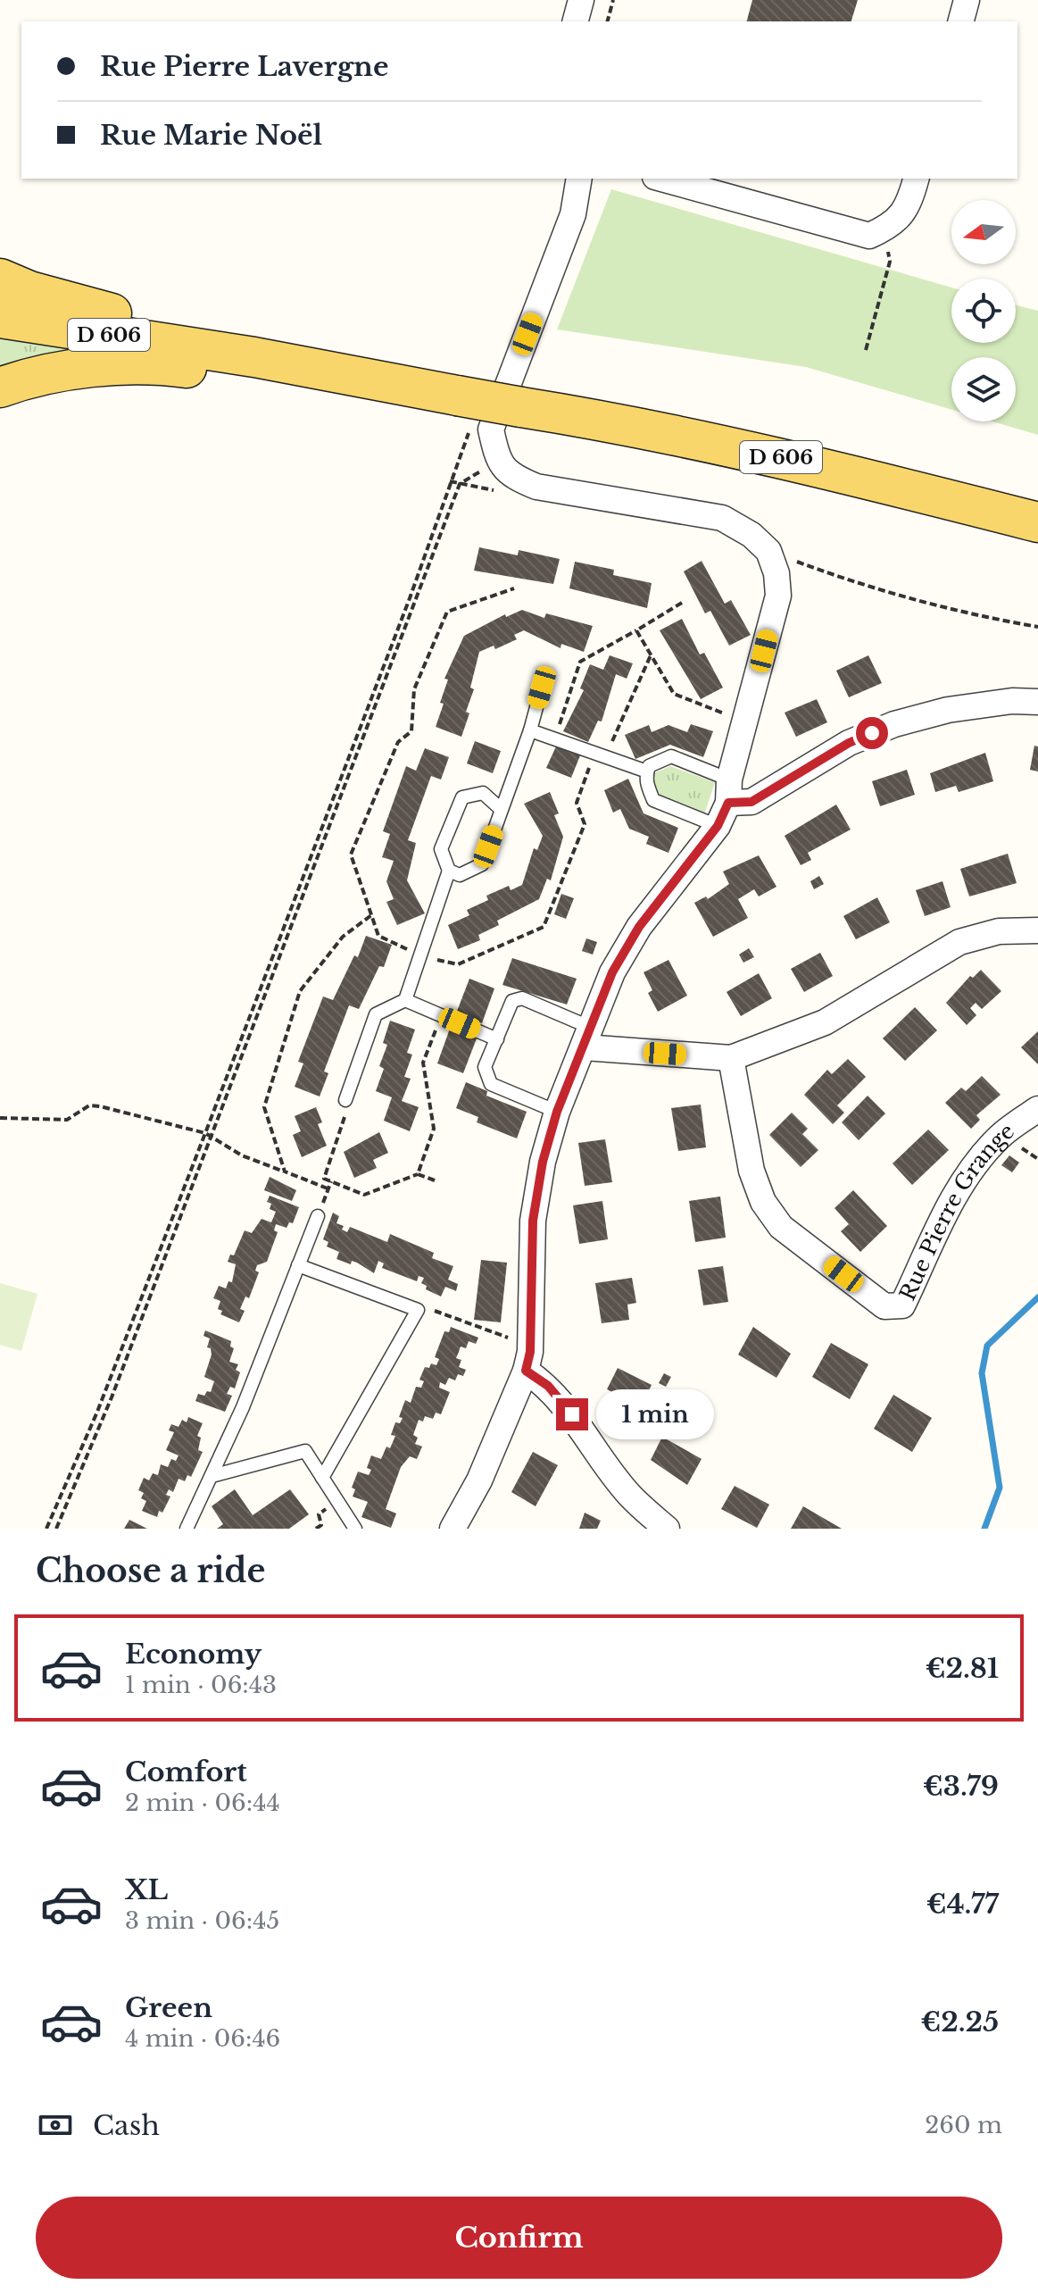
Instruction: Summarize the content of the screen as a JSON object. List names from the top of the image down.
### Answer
{
  "streets": {
    "main road": ["D 606"],
    "street": ["Rue Pierre Grange"]
  },
  "north": "left",
  "page": {
    "banner": ["Rue Pierre Lavergne", "Rue Marie Noël"],
    "bubble": "1 min",
    "heading": "Choose a ride",
    "list": [
      {
        "name": "Economy",
        "note": "1 min · 06:43",
        "value": "€2.81"
      },
      {
        "name": "Comfort",
        "note": "2 min · 06:44",
        "value": "€3.79"
      },
      {
        "name": "XL",
        "note": "3 min · 06:45",
        "value": "€4.77"
      },
      {
        "name": "Green",
        "note": "4 min · 06:46",
        "value": "€2.25"
      }
    ],
    "pay": ["Cash", "260 m"],
    "buttons": "Confirm"
  }
}
